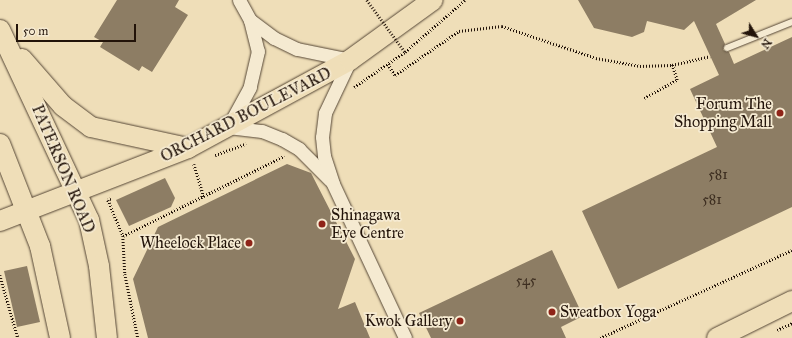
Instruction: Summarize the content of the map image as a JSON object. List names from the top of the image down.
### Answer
{
  "streets": {
    "main road": ["ORCHARD BOULEVARD", "PATERSON ROAD"]
  },
  "crossings": [
    ["ORCHARD BOULEVARD", "PATERSON ROAD"]
  ],
  "places": [
    "Forum The Shopping Mall",
    "Shinagawa Eye Centre",
    "Wheelock Place",
    "Sweatbox Yoga",
    "Kwok Gallery"
  ],
  "house_numbers": ["581", "581", "545"],
  "scale_bar": "50 m",
  "north": "bottom right"
}
